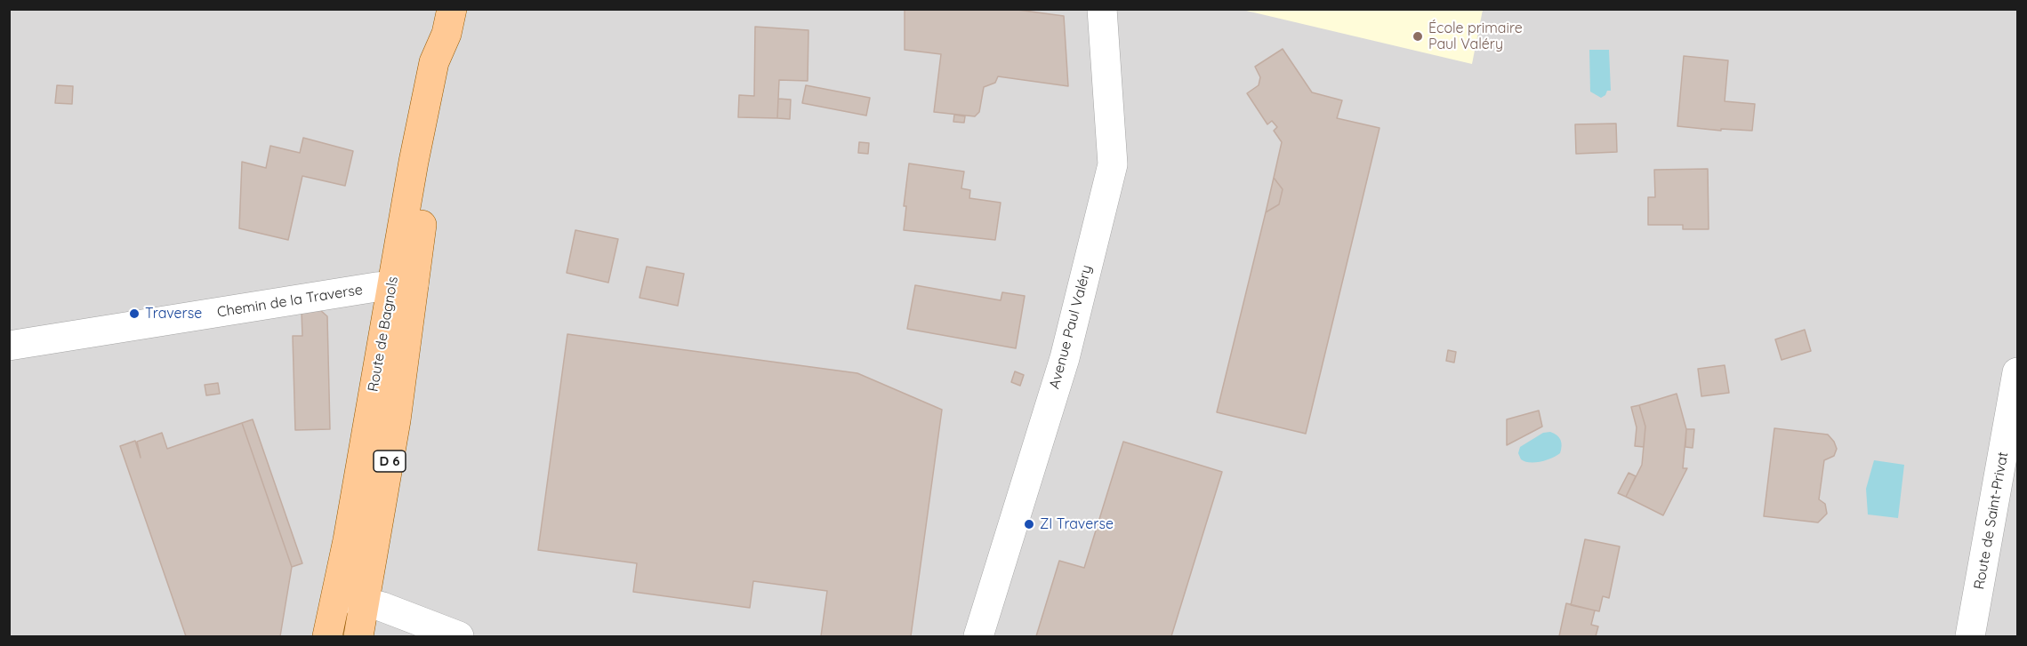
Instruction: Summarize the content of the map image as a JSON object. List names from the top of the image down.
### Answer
{
  "streets": {
    "main road": ["Route de Bagnols", "D 6"],
    "street": ["Chemin de la Traverse", "Avenue Paul Valéry", "Route de Saint-Privat"]
  },
  "crossings": [
    ["Chemin de la Traverse", "Route de Bagnols"]
  ],
  "places": ["École primaire Paul Valéry", "Traverse", "ZI Traverse"]
}
